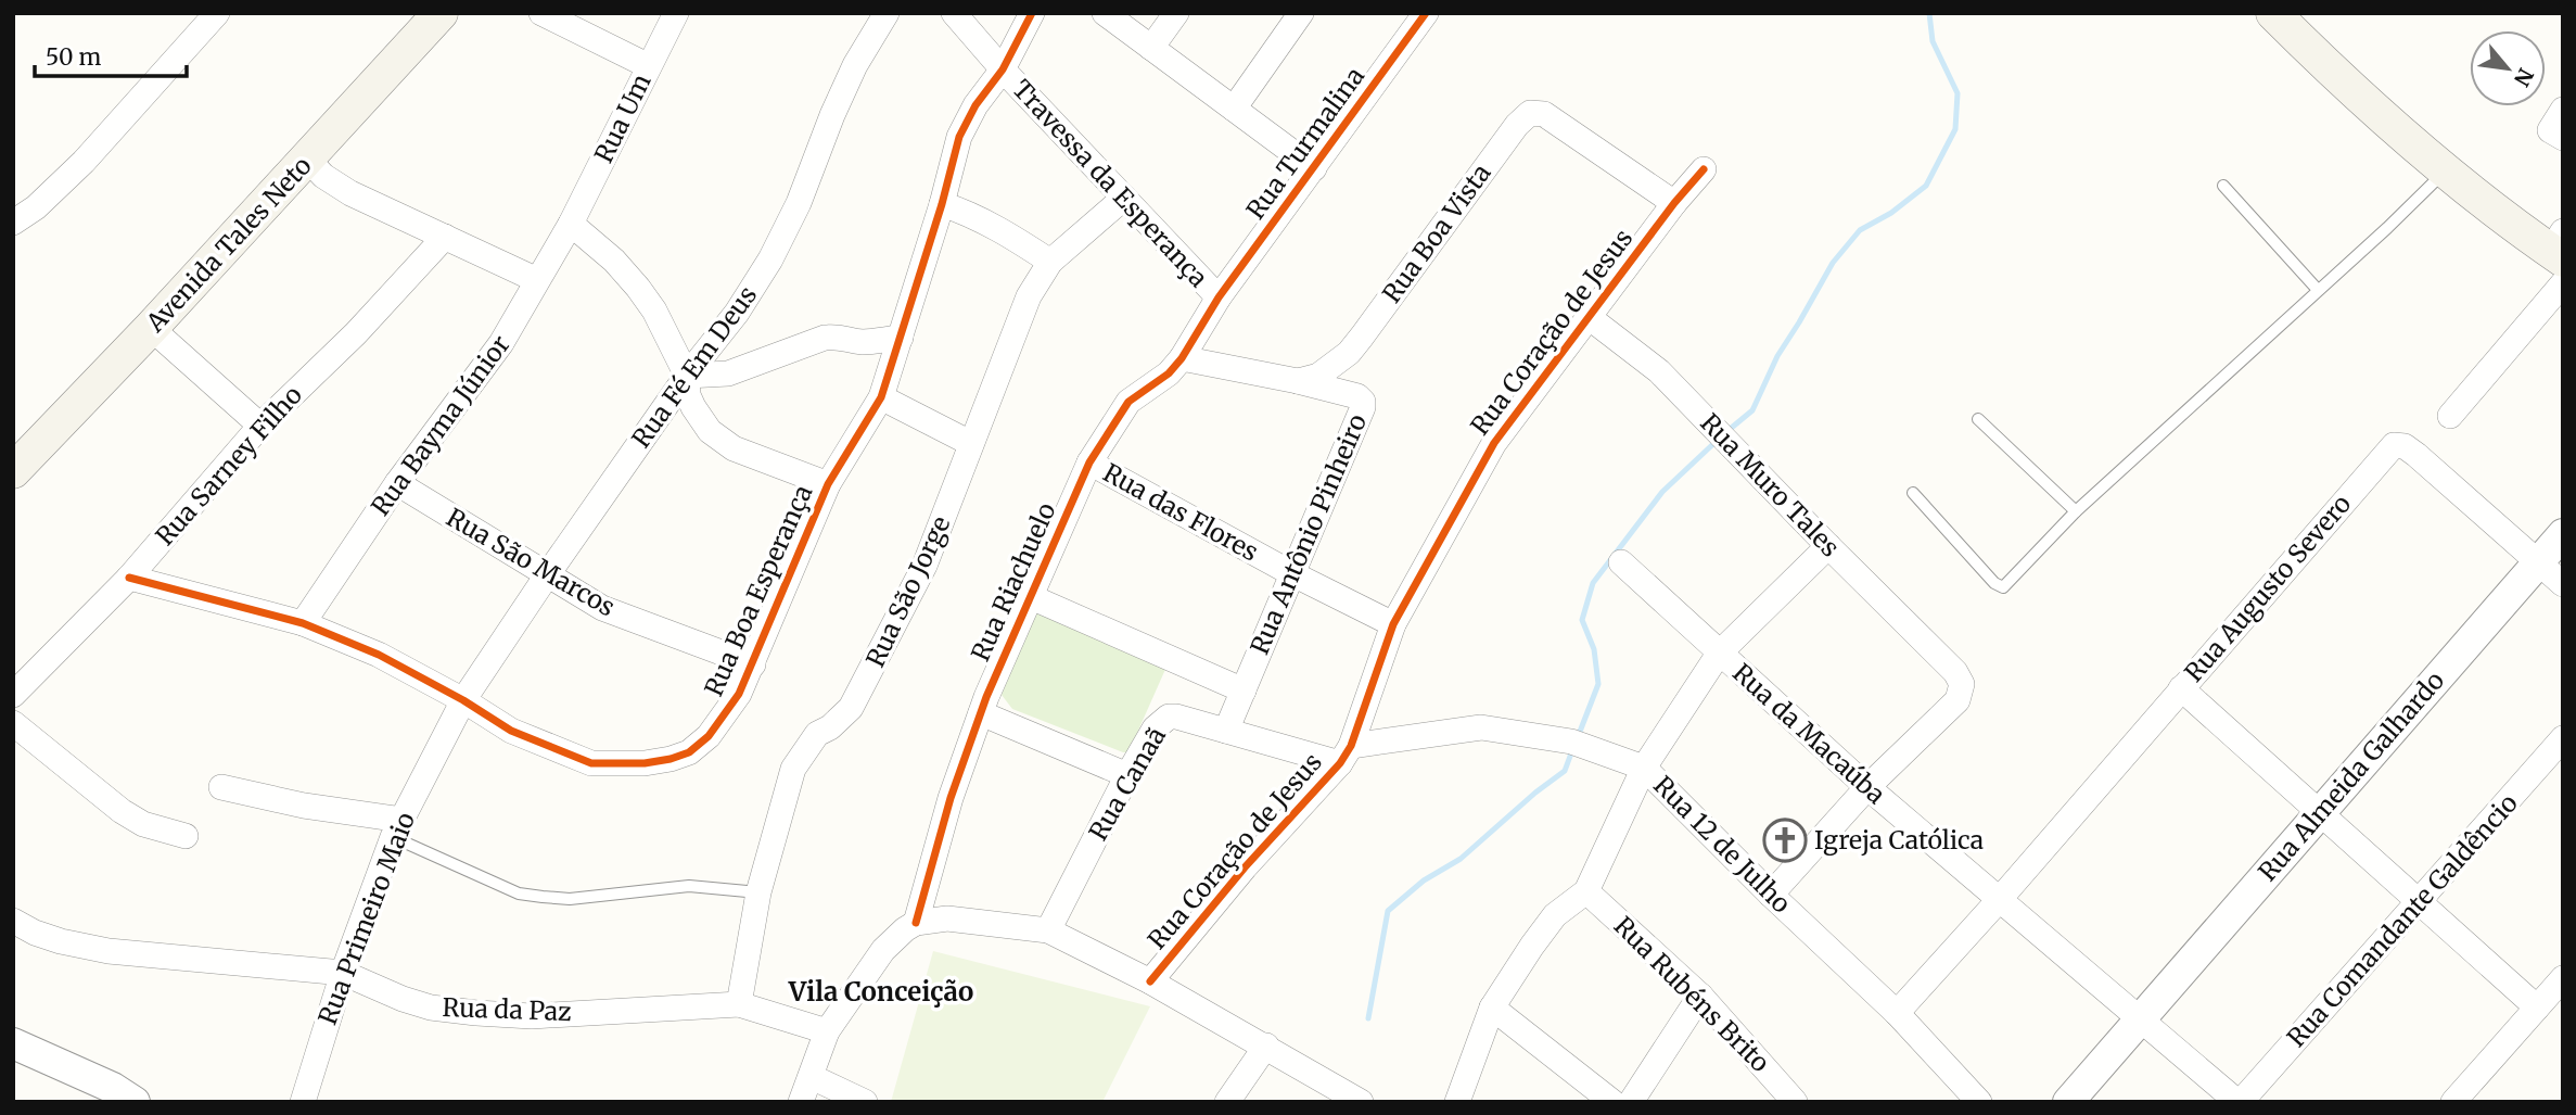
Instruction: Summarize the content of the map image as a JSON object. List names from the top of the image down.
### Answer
{
  "streets": {
    "main road": ["Avenida Tales Neto"],
    "street": [
      "Rua Um",
      "Rua Turmalina",
      "Travessa da Esperança",
      "Rua Boa Vista",
      "Rua Coração de Jesus",
      "Rua Fé Em Deus",
      "Rua Bayma Júnior",
      "Rua Sarney Filho",
      "Rua Muro Tales",
      "Rua das Flores",
      "Rua Antônio Pinheiro",
      "Rua São Marcos",
      "Rua Riachuelo",
      "Rua Augusto Severo",
      "Rua Boa Esperança",
      "Rua São Jorge",
      "Rua da Macaúba",
      "Rua Almeida Galhardo",
      "Rua Canaã",
      "Rua 12 de Julho",
      "Rua Primeiro Maio",
      "Rua Comandante Galdêncio",
      "Rua Rubéns Brito",
      "Rua da Paz"
    ]
  },
  "crossings": [
    ["Rua Um", "Rua Bayma Júnior"],
    ["Rua Turmalina", "Travessa da Esperança"],
    ["Rua Turmalina", "Rua Riachuelo"],
    ["Travessa da Esperança", "Rua Riachuelo"],
    ["Travessa da Esperança", "Rua Boa Esperança"],
    ["Travessa da Esperança", "Rua São Jorge"],
    ["Rua Boa Vista", "Rua Coração de Jesus"],
    ["Rua Boa Vista", "Rua Antônio Pinheiro"],
    ["Rua Coração de Jesus", "Rua Muro Tales"],
    ["Rua Coração de Jesus", "Rua das Flores"],
    ["Rua Coração de Jesus", "Rua Canaã"],
    ["Rua Coração de Jesus", "Rua 12 de Julho"],
    ["Rua Fé Em Deus", "Rua São Marcos"],
    ["Rua Fé Em Deus", "Rua Boa Esperança"],
    ["Rua Fé Em Deus", "Rua Primeiro Maio"],
    ["Rua Bayma Júnior", "Rua São Marcos"],
    ["Rua Bayma Júnior", "Rua Boa Esperança"],
    ["Rua Sarney Filho", "Rua Boa Esperança"],
    ["Rua Muro Tales", "Rua da Macaúba"],
    ["Rua das Flores", "Rua Antônio Pinheiro"],
    ["Rua das Flores", "Rua Riachuelo"],
    ["Rua Antônio Pinheiro", "Rua Canaã"],
    ["Rua São Marcos", "Rua Boa Esperança"],
    ["Rua Augusto Severo", "Rua da Macaúba"],
    ["Rua Augusto Severo", "Rua Almeida Galhardo"],
    ["Rua Augusto Severo", "Rua 12 de Julho"],
    ["Rua Boa Esperança", "Rua Primeiro Maio"],
    ["Rua São Jorge", "Rua da Paz"],
    ["Rua da Macaúba", "Rua Almeida Galhardo"],
    ["Rua da Macaúba", "Rua Comandante Galdêncio"],
    ["Rua Canaã", "Rua 12 de Julho"],
    ["Rua Primeiro Maio", "Rua da Paz"]
  ],
  "districts": ["Vila Conceição"],
  "places": {
    "church": ["Igreja Católica"]
  },
  "scale_bar": "50 m",
  "north": "bottom right"
}
